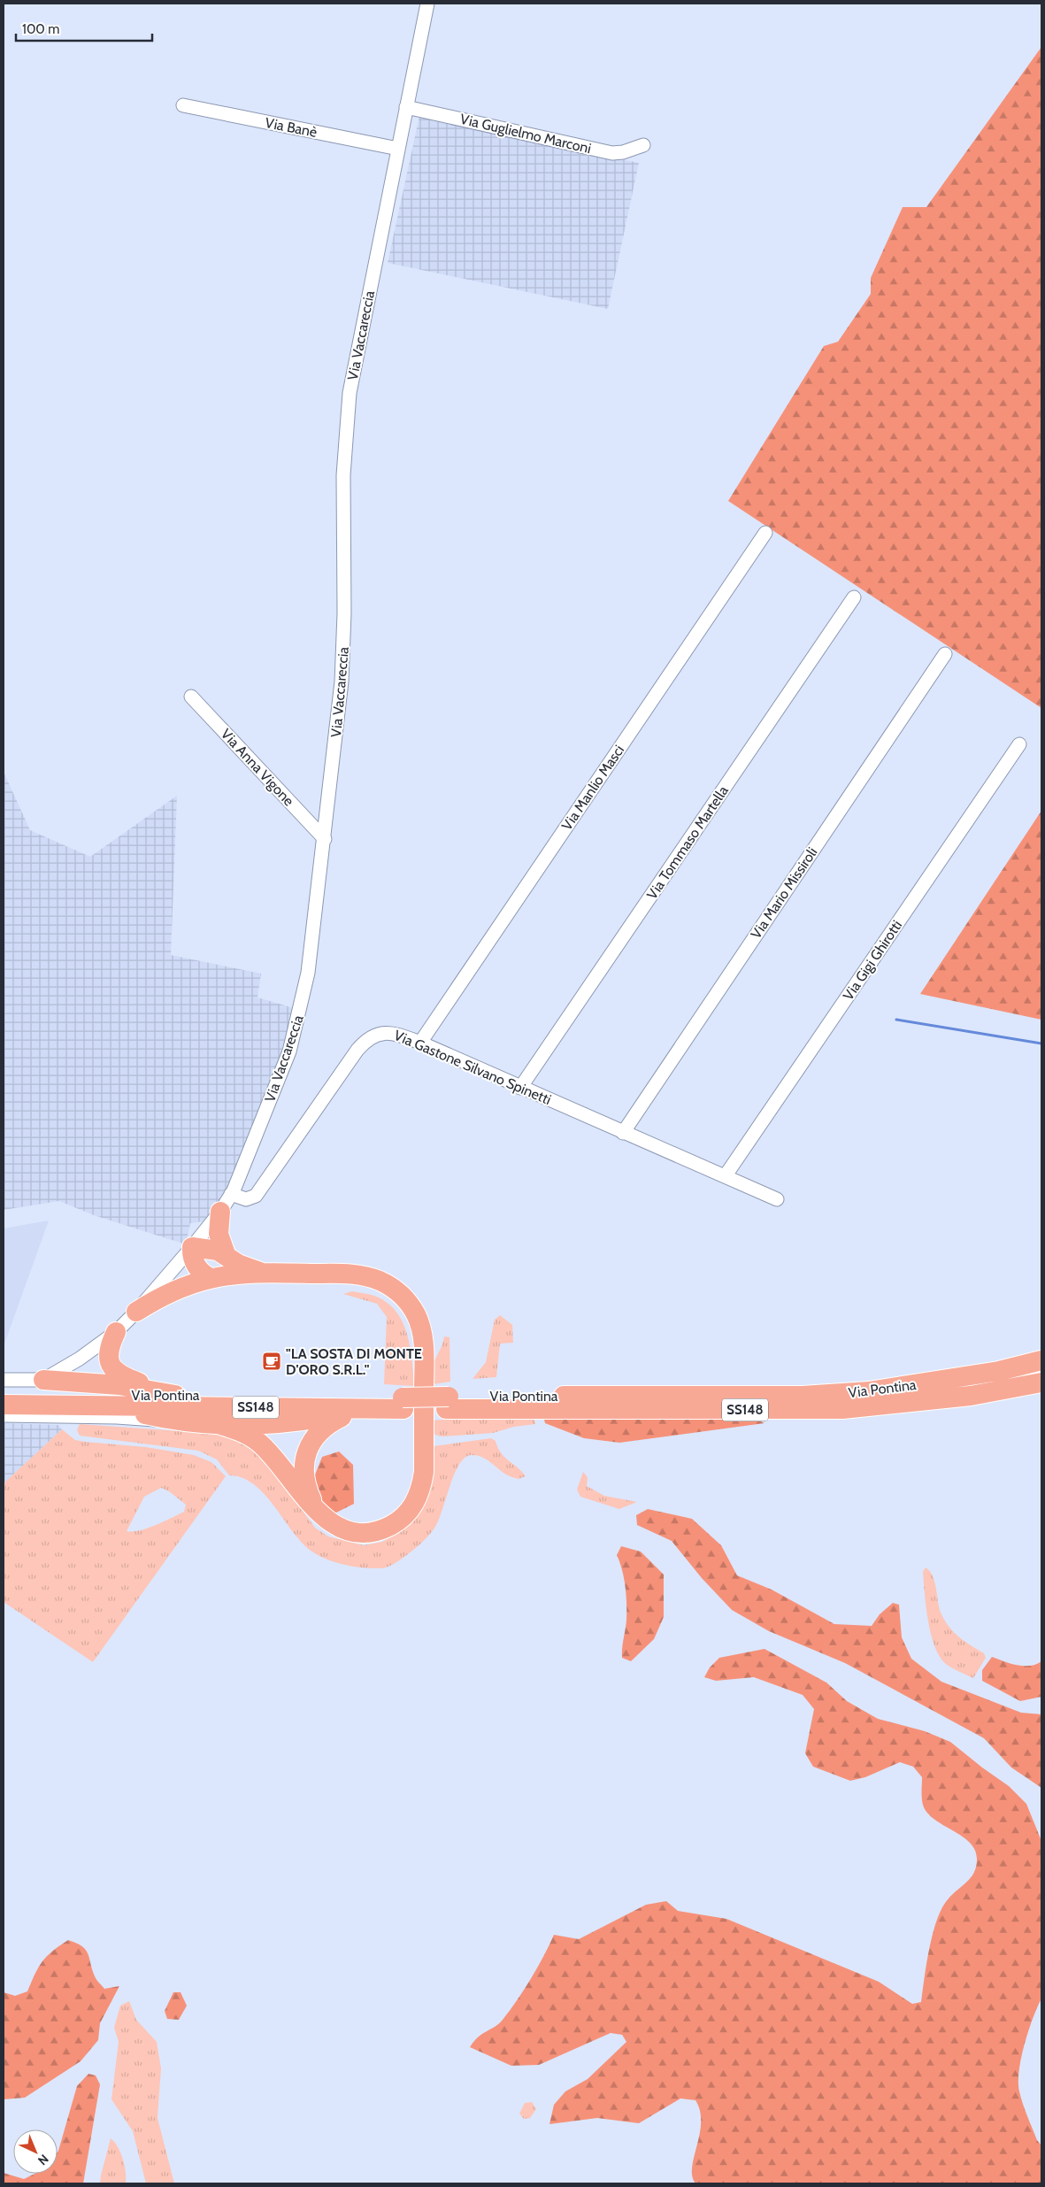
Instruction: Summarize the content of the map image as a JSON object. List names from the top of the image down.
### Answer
{
  "streets": {
    "highway": ["Via Pontina", "SS148"],
    "street": [
      "Via Banè",
      "Via Guglielmo Marconi",
      "Via Vaccareccia",
      "Via Anna Vigone",
      "Via Manlio Masci",
      "Via Tommaso Martella",
      "Via Mario Missiroli",
      "Via Gigi Ghirotti",
      "Via Gastone Silvano Spinetti"
    ]
  },
  "crossings": [
    ["Via Banè", "Via Vaccareccia"],
    ["Via Guglielmo Marconi", "Via Vaccareccia"],
    ["Via Vaccareccia", "Via Anna Vigone"],
    ["Via Vaccareccia", "Via Gastone Silvano Spinetti"],
    ["Via Manlio Masci", "Via Gastone Silvano Spinetti"],
    ["Via Tommaso Martella", "Via Gastone Silvano Spinetti"],
    ["Via Mario Missiroli", "Via Gastone Silvano Spinetti"],
    ["Via Gigi Ghirotti", "Via Gastone Silvano Spinetti"]
  ],
  "places": {
    "cafe": ["\"LA SOSTA DI MONTE D'ORO S.R.L.\""]
  },
  "scale_bar": "100 m",
  "north": "bottom right"
}
